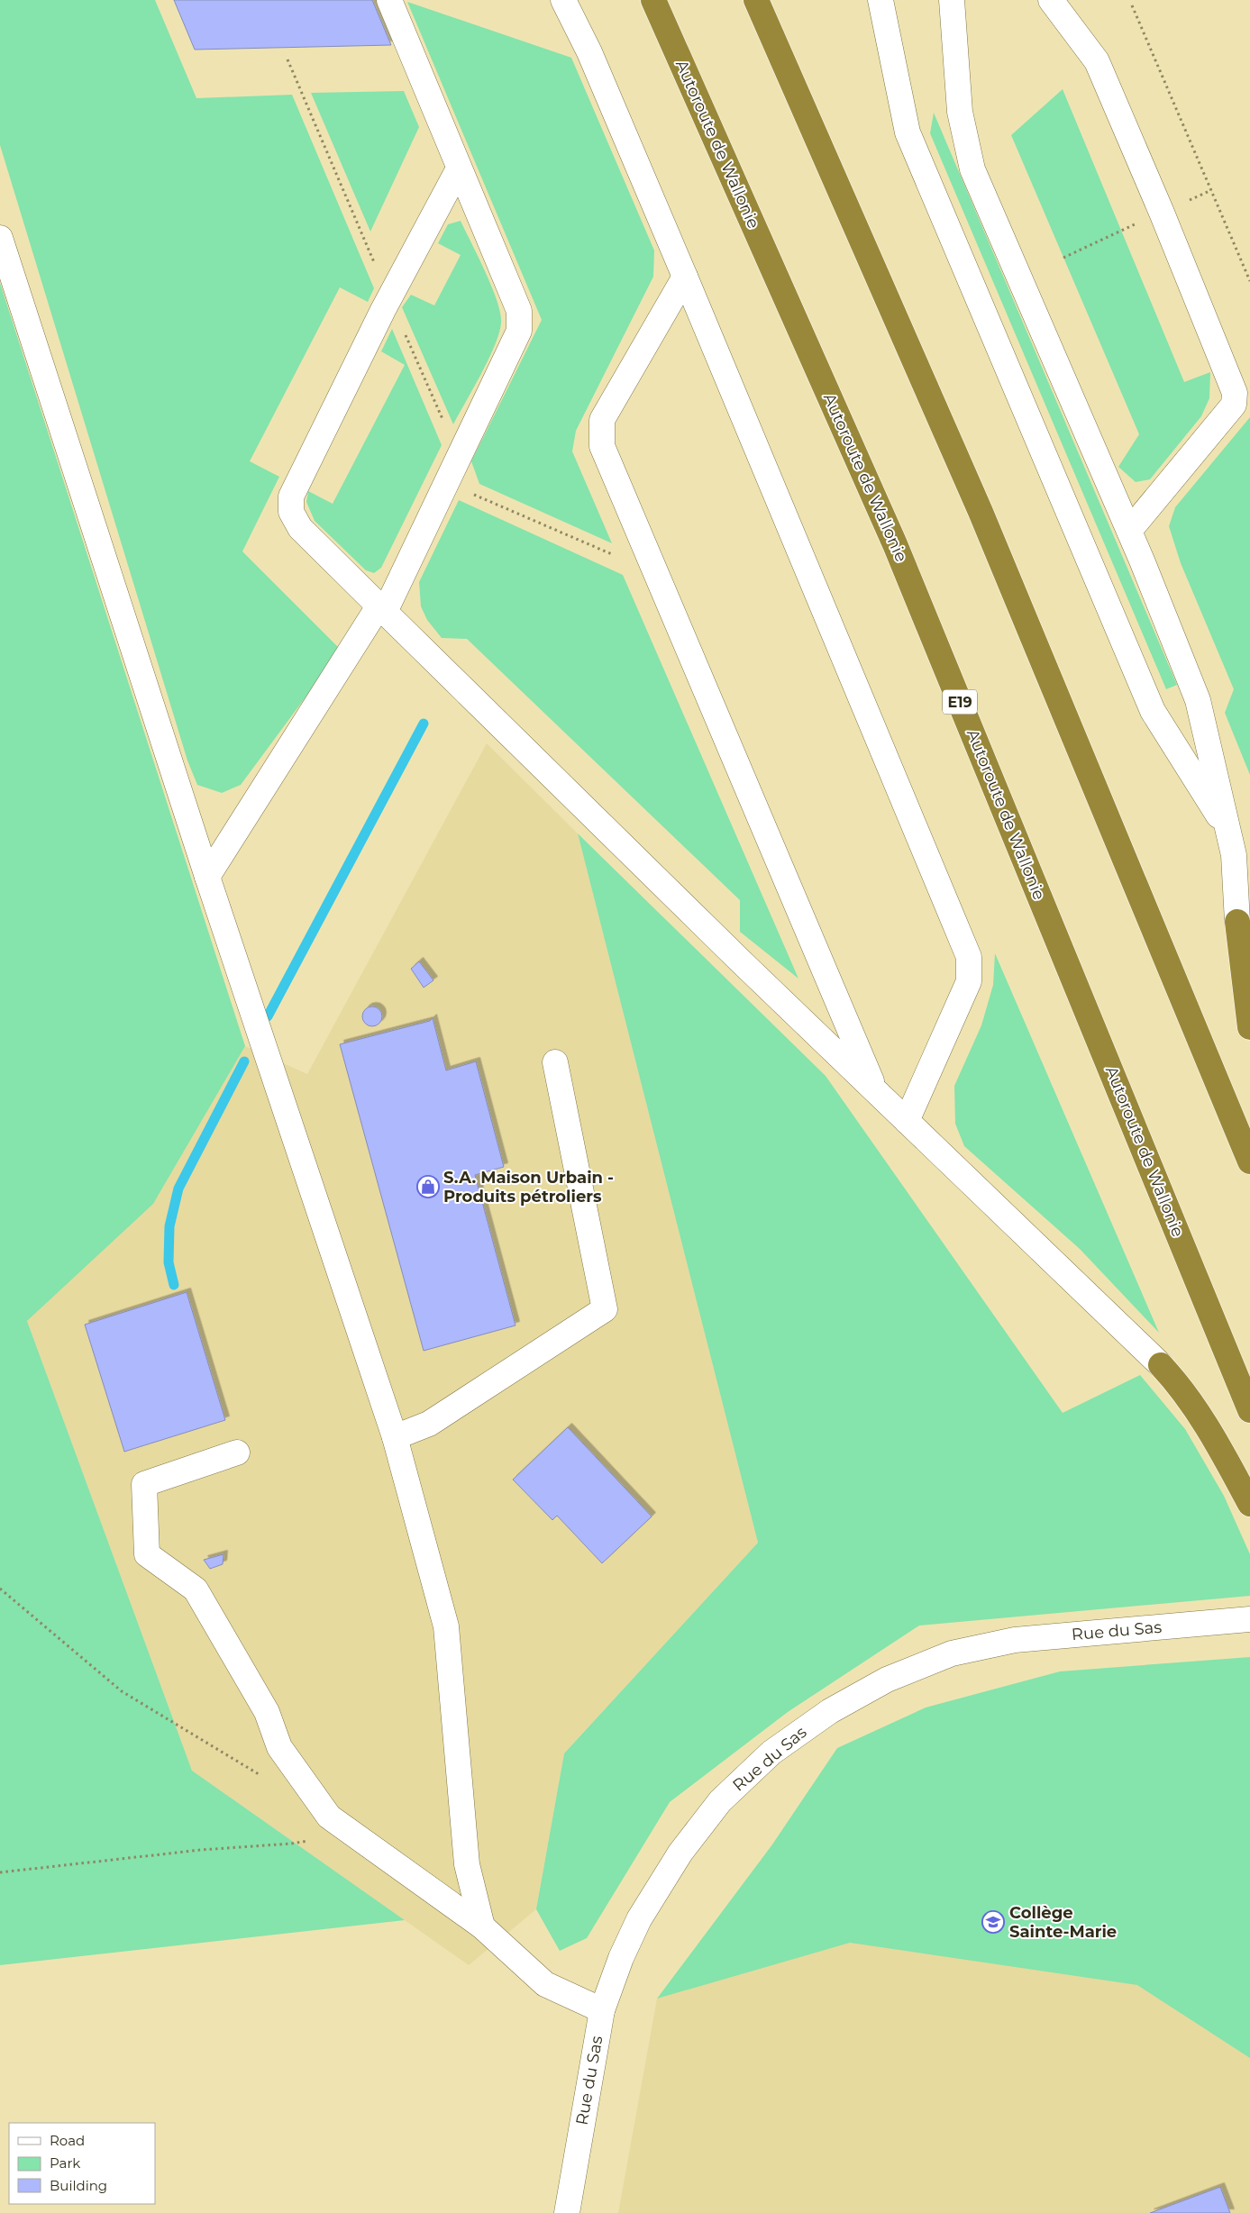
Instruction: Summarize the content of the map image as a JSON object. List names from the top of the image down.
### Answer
{
  "streets": {
    "highway": ["Autoroute de Wallonie", "E19"],
    "street": ["Rue du Sas"]
  },
  "places": {
    "shop": ["S.A. Maison Urbain - Produits pétroliers"],
    "school or university": ["Collège Sainte-Marie"]
  },
  "legend": ["Road", "Park", "Building"]
}
